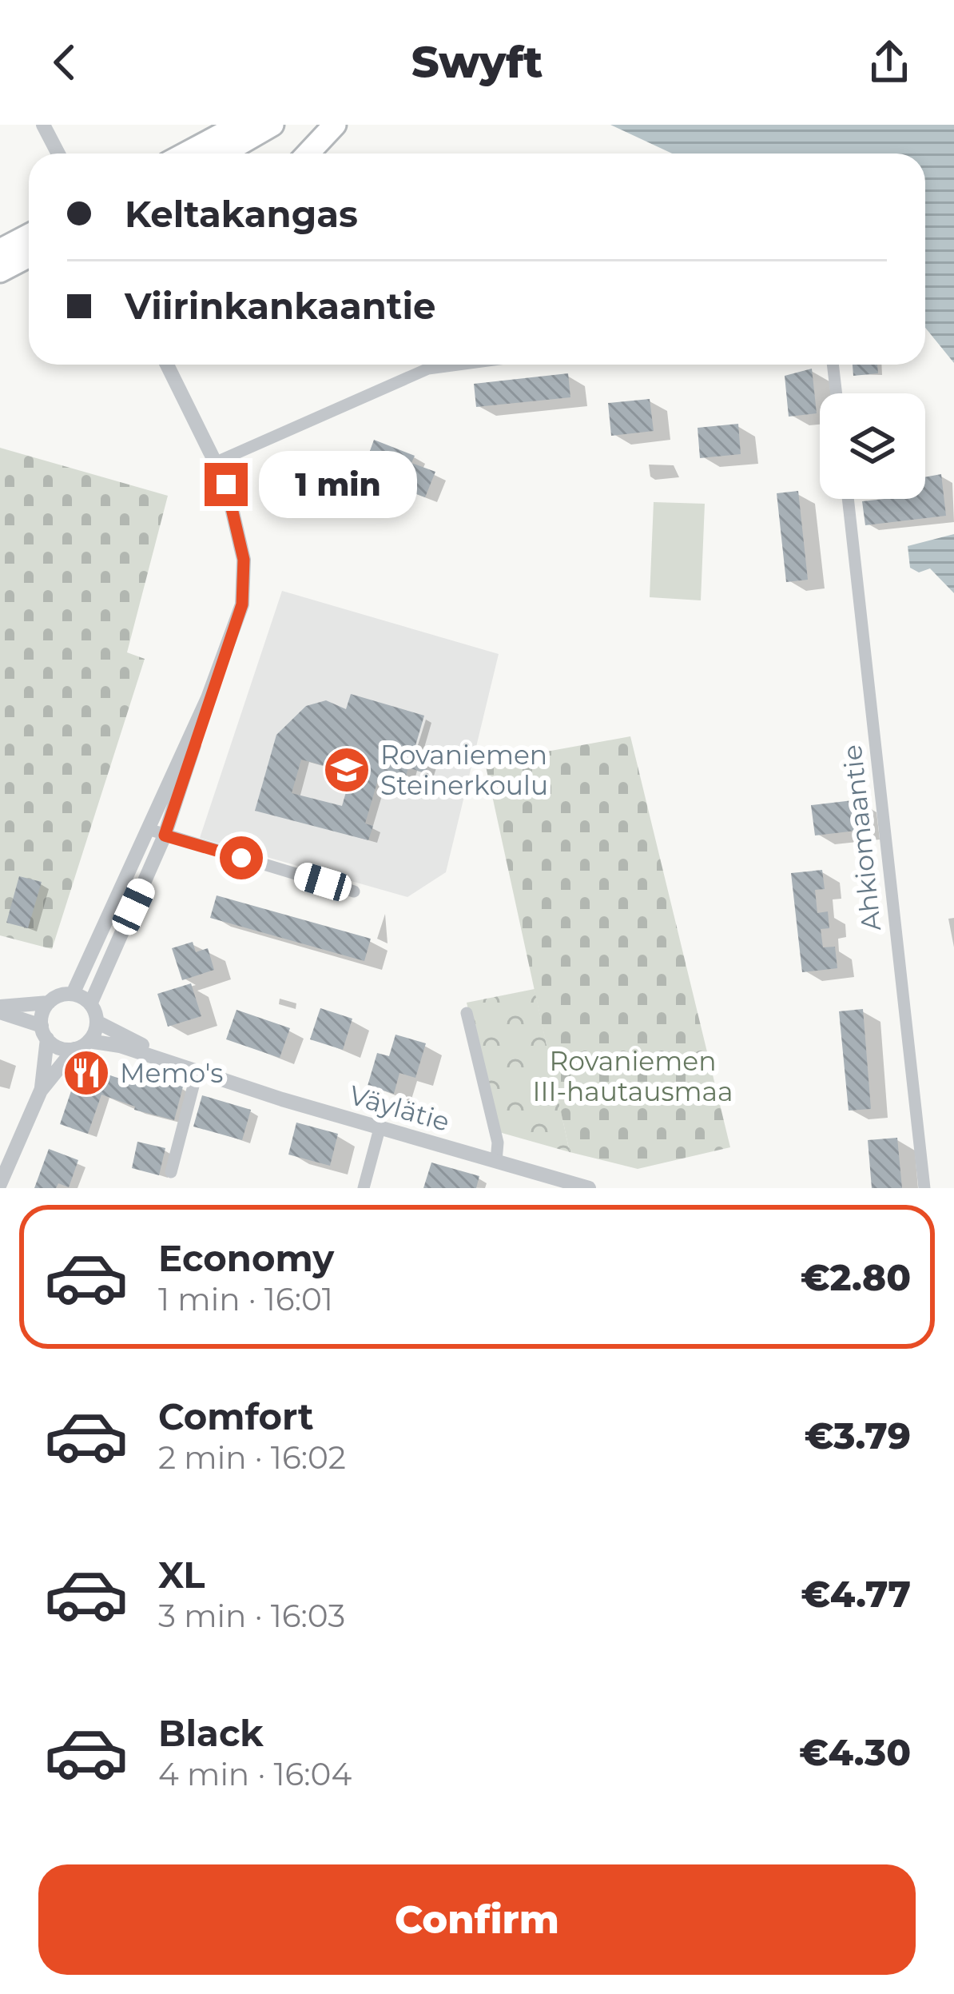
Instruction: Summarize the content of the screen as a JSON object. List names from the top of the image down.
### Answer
{
  "streets": {
    "street": ["Ahkiomaantie", "Väylätie"]
  },
  "parks": ["Rovaniemen III-hautausmaa"],
  "places": {
    "school or university": ["Rovaniemen Steinerkoulu"],
    "restaurant": ["Memo's"]
  },
  "page": {
    "header": "Swyft",
    "banner": ["Keltakangas", "Viirinkankaantie"],
    "bubble": "1 min",
    "list": [
      {
        "name": "Economy",
        "note": "1 min · 16:01",
        "value": "€2.80"
      },
      {
        "name": "Comfort",
        "note": "2 min · 16:02",
        "value": "€3.79"
      },
      {
        "name": "XL",
        "note": "3 min · 16:03",
        "value": "€4.77"
      },
      {
        "name": "Black",
        "note": "4 min · 16:04",
        "value": "€4.30"
      }
    ],
    "buttons": "Confirm"
  }
}
